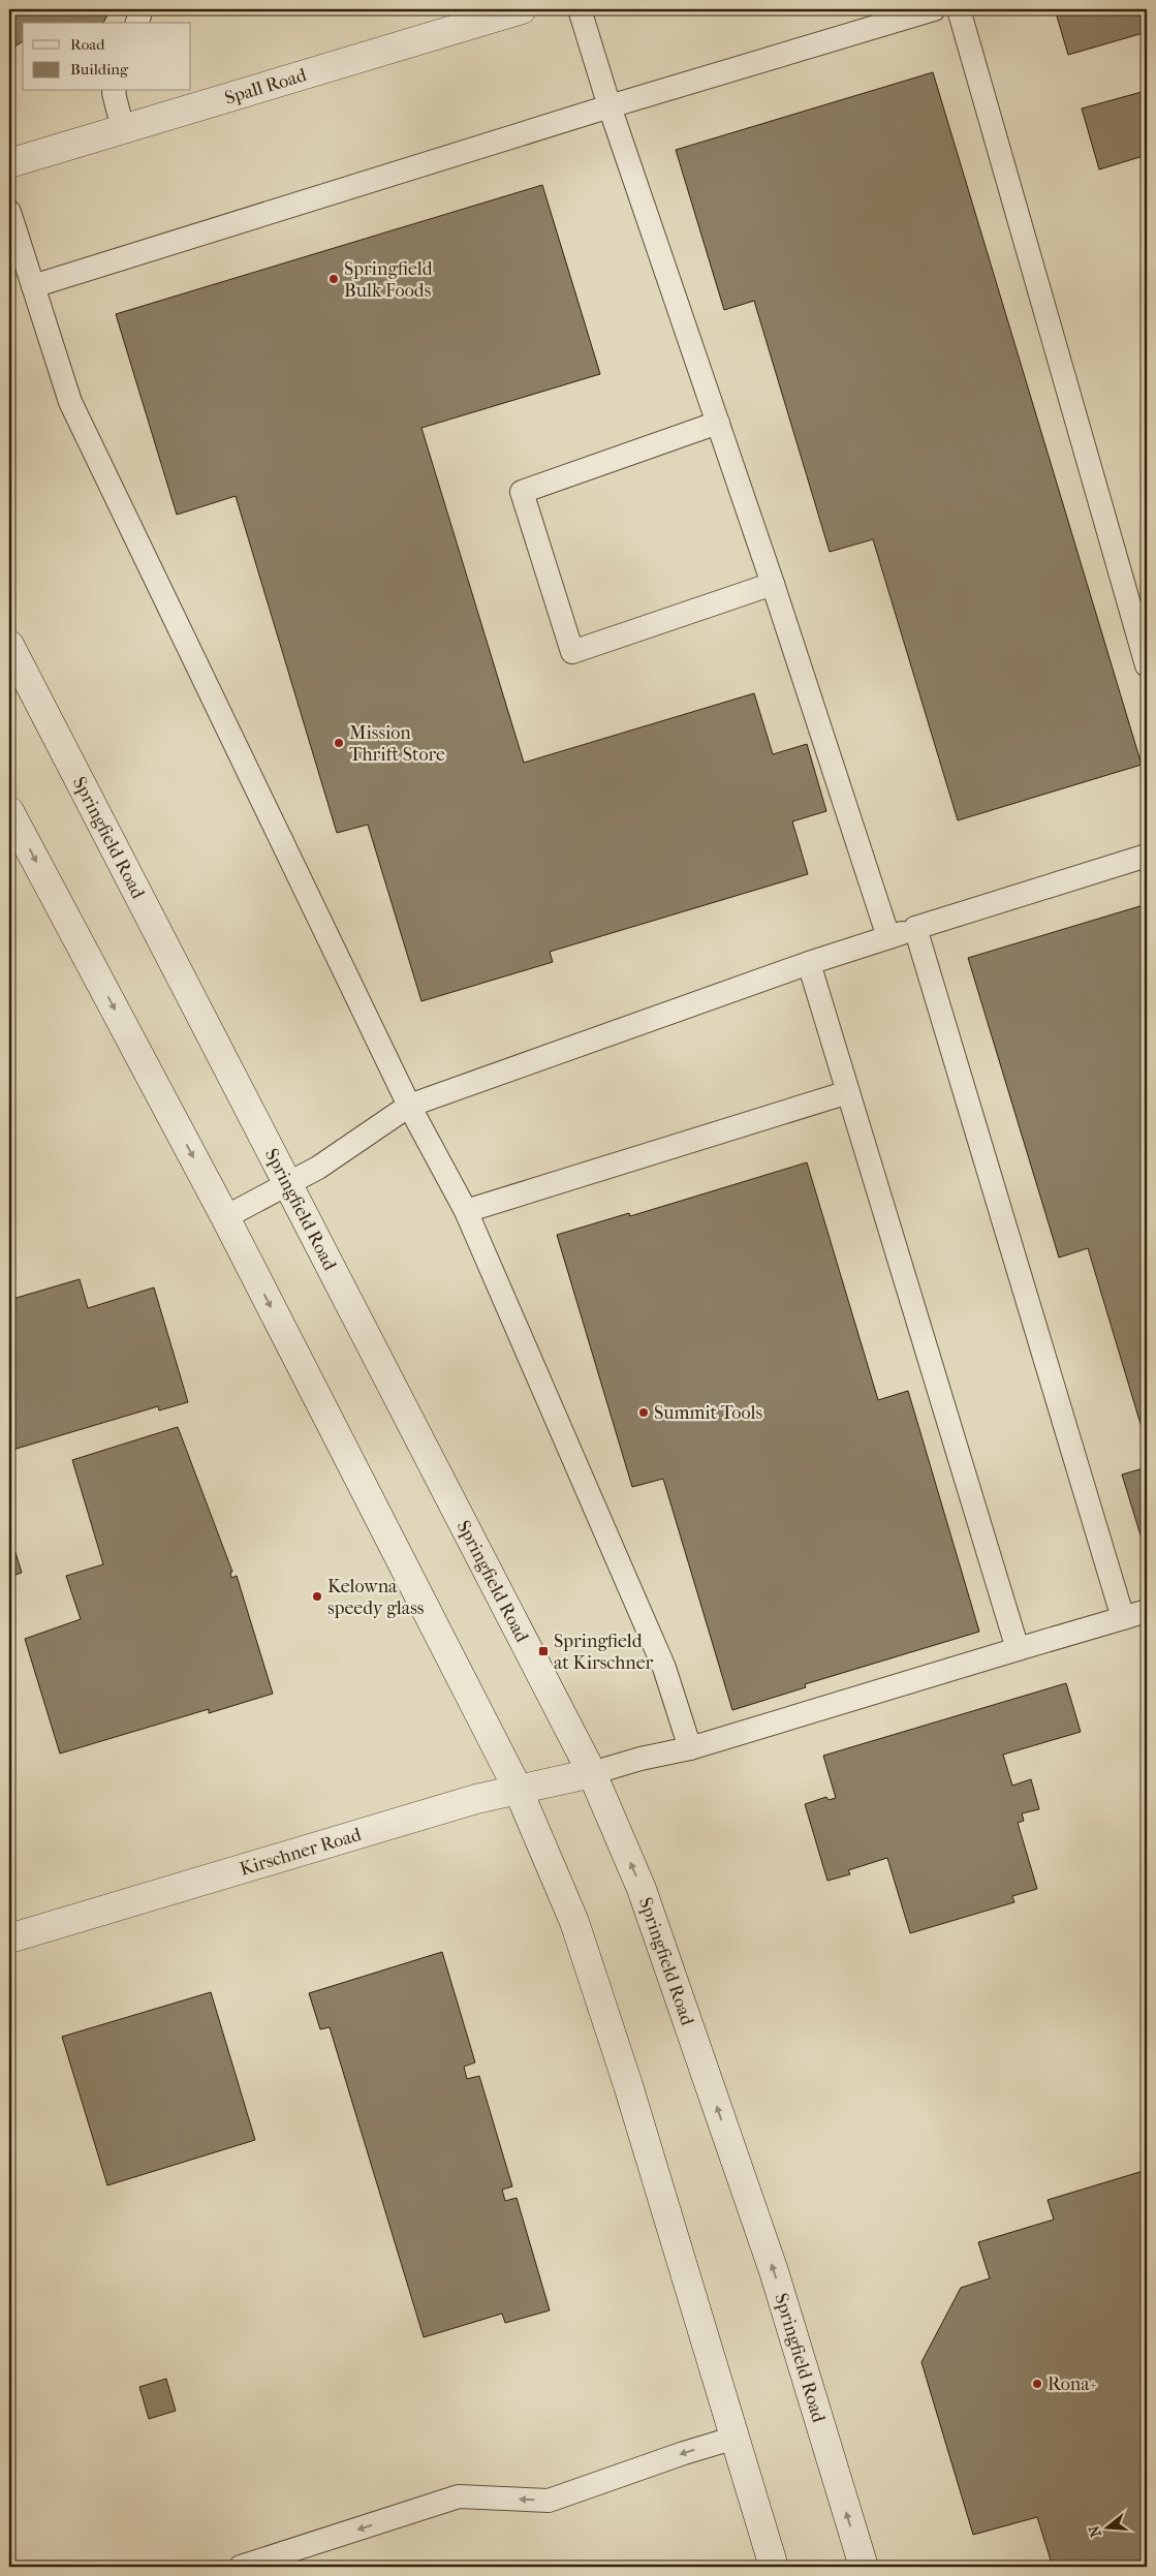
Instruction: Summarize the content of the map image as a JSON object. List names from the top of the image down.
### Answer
{
  "streets": {
    "main road": ["Spall Road", "Springfield Road", "Kirschner Road"]
  },
  "crossings": [
    ["Springfield Road", "Kirschner Road"]
  ],
  "places": {
    "other": [
      "Springfield Bulk Foods",
      "Mission Thrift Store",
      "Summit Tools",
      "Kelowna speedy glass",
      "Rona+"
    ],
    "transit": ["Springfield at Kirschner"]
  },
  "legend": ["Road", "Building"],
  "north": "left"
}
